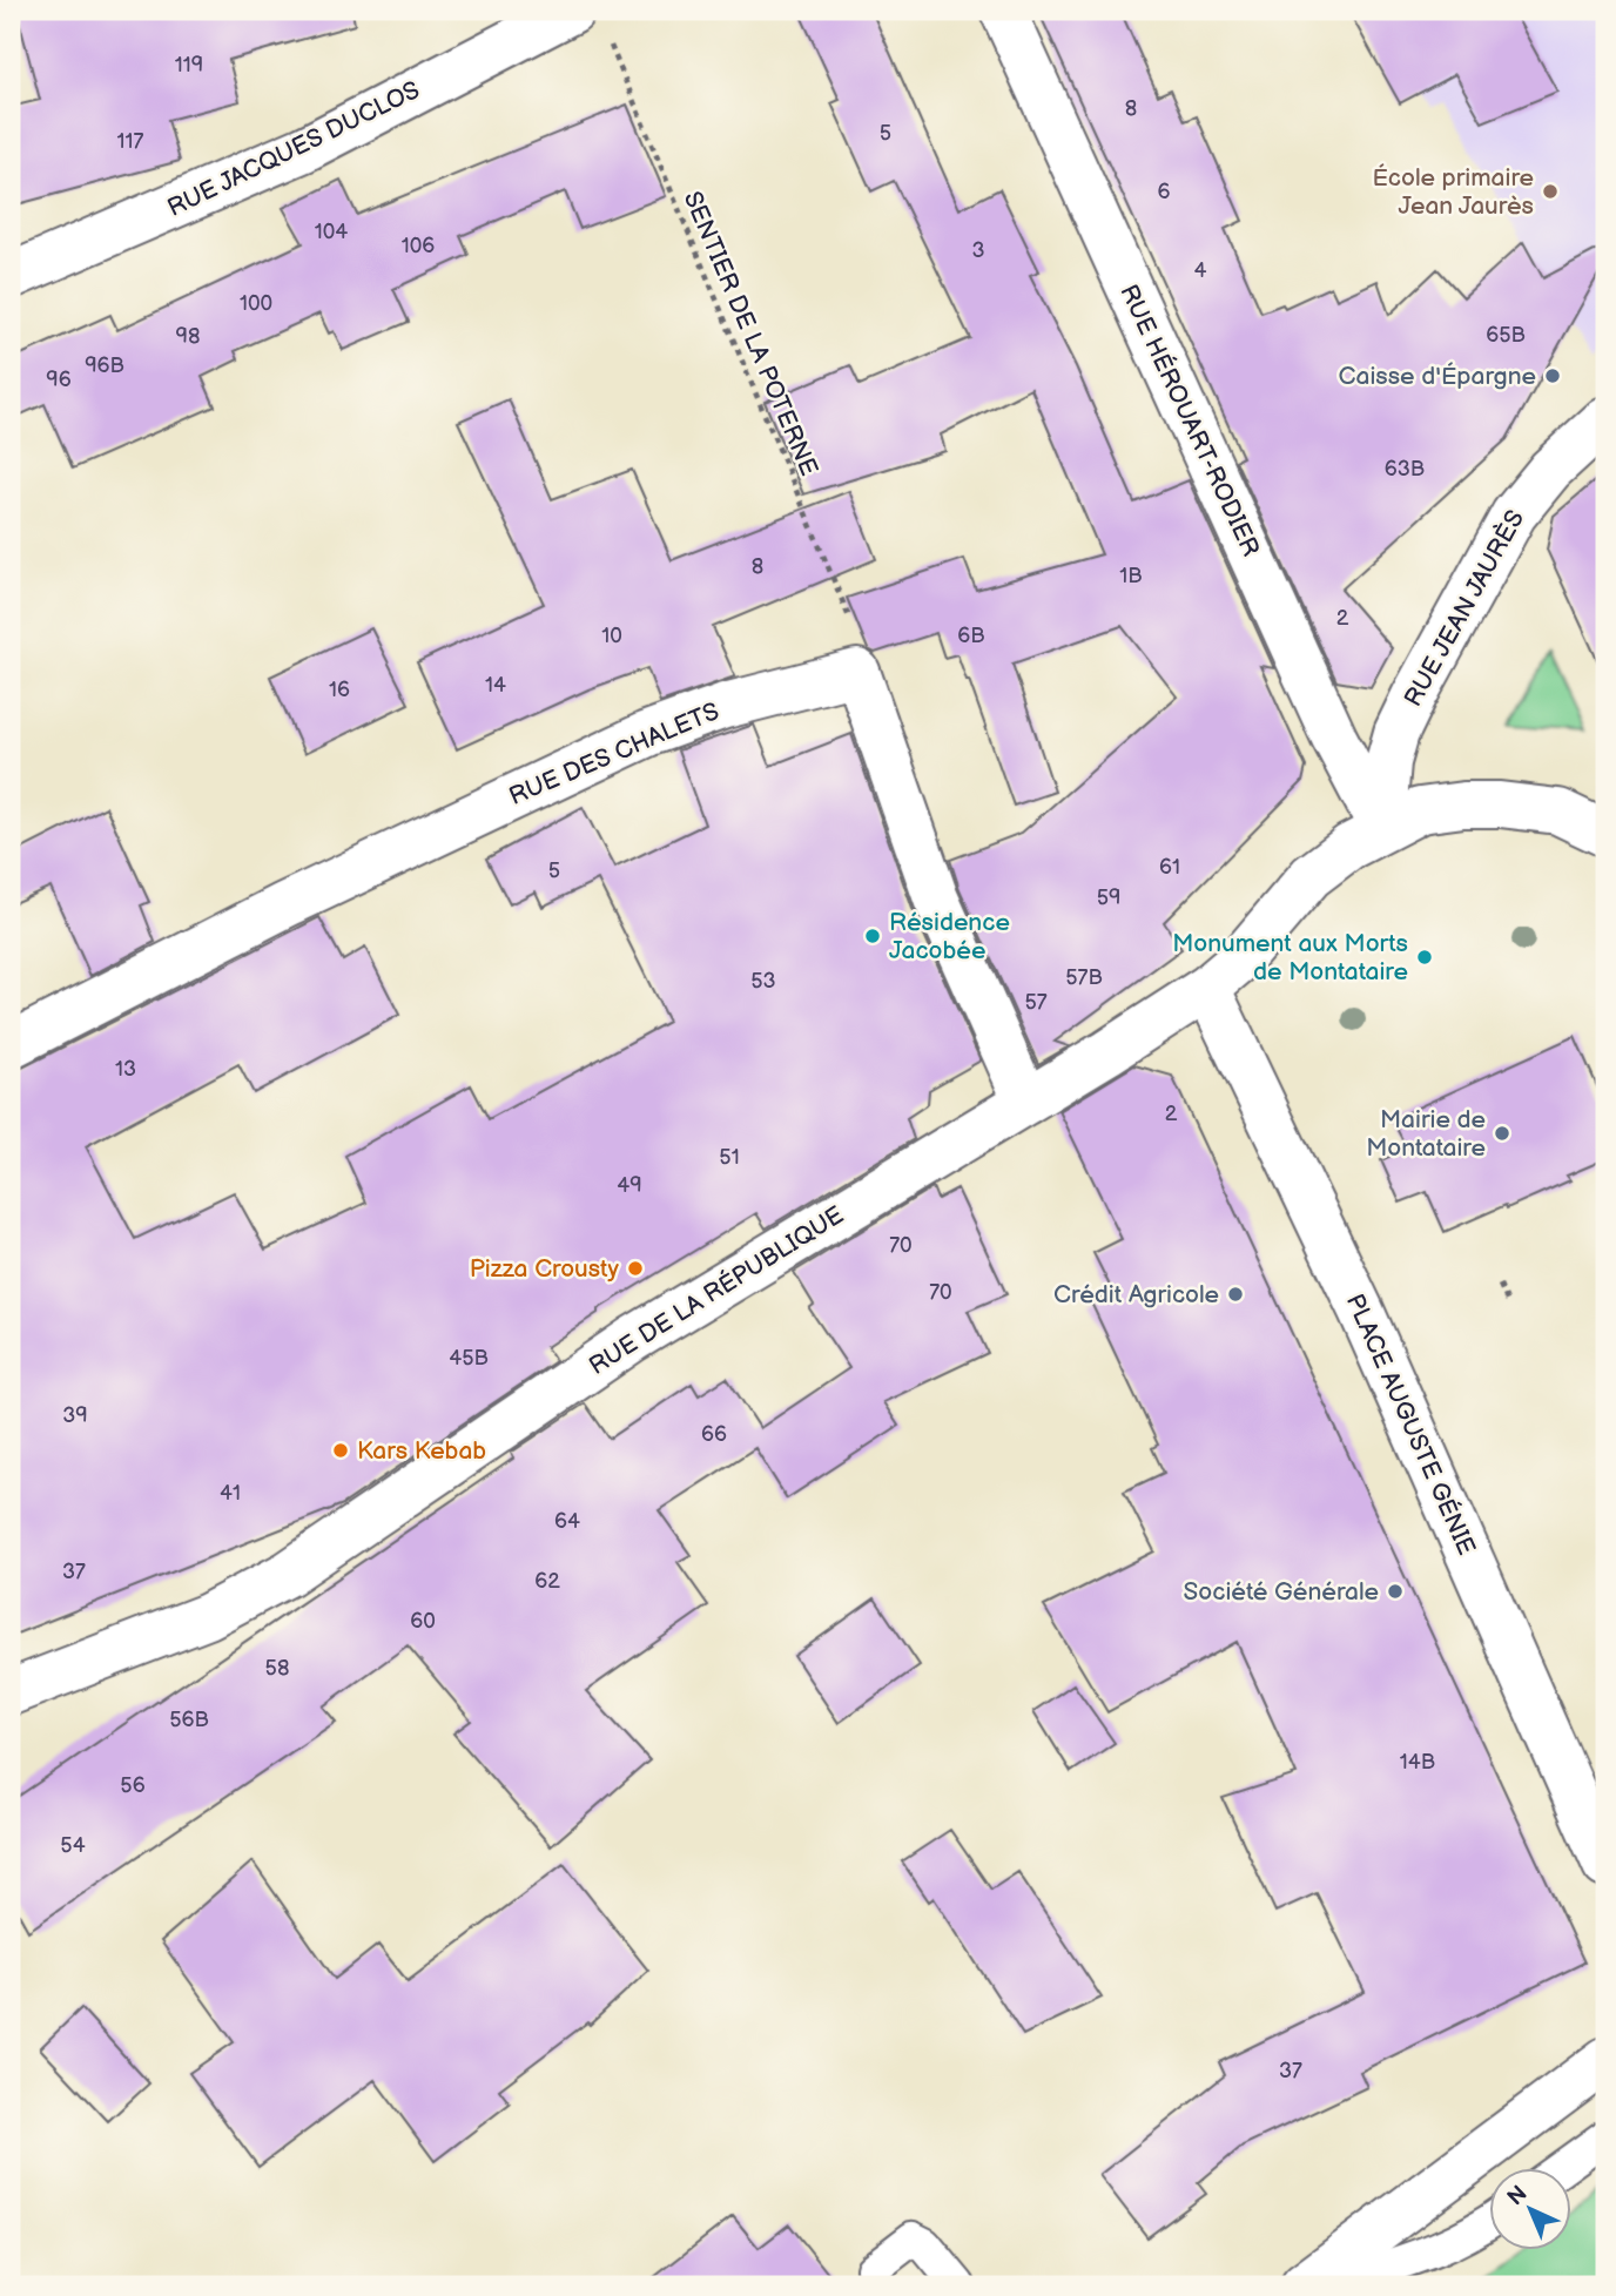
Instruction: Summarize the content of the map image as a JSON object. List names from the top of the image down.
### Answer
{
  "streets": {
    "street": [
      "RUE JACQUES DUCLOS",
      "RUE HÉROUART-RODIER",
      "RUE JEAN JAURÈS",
      "RUE DES CHALETS",
      "RUE DE LA RÉPUBLIQUE",
      "PLACE AUGUSTE GÉNIE"
    ],
    "path": ["SENTIER DE LA POTERNE"]
  },
  "crossings": [
    ["SENTIER DE LA POTERNE", "RUE DES CHALETS"],
    ["RUE HÉROUART-RODIER", "RUE JEAN JAURÈS"],
    ["RUE HÉROUART-RODIER", "RUE DE LA RÉPUBLIQUE"],
    ["RUE JEAN JAURÈS", "RUE DE LA RÉPUBLIQUE"],
    ["RUE DE LA RÉPUBLIQUE", "PLACE AUGUSTE GÉNIE"]
  ],
  "places": [
    "École primaire Jean Jaurès",
    "Caisse d'Épargne",
    "Résidence Jacobée",
    "Monument aux Morts de Montataire",
    "Mairie de Montataire",
    "Pizza Crousty",
    "Crédit Agricole",
    "Kars Kebab",
    "Société Générale"
  ],
  "house_numbers": [
    "119",
    "8",
    "5",
    "117",
    "6",
    "104",
    "106",
    "3",
    "4",
    "100",
    "65B",
    "98",
    "96B",
    "96",
    "63B",
    "8",
    "1B",
    "2",
    "10",
    "6B",
    "14",
    "16",
    "61",
    "5",
    "59",
    "57B",
    "53",
    "57",
    "13",
    "2",
    "51",
    "49",
    "70",
    "70",
    "45B",
    "39",
    "66",
    "41",
    "64",
    "37",
    "62",
    "60",
    "58",
    "56B",
    "14B",
    "56",
    "54",
    "37"
  ],
  "north": "top left"
}
